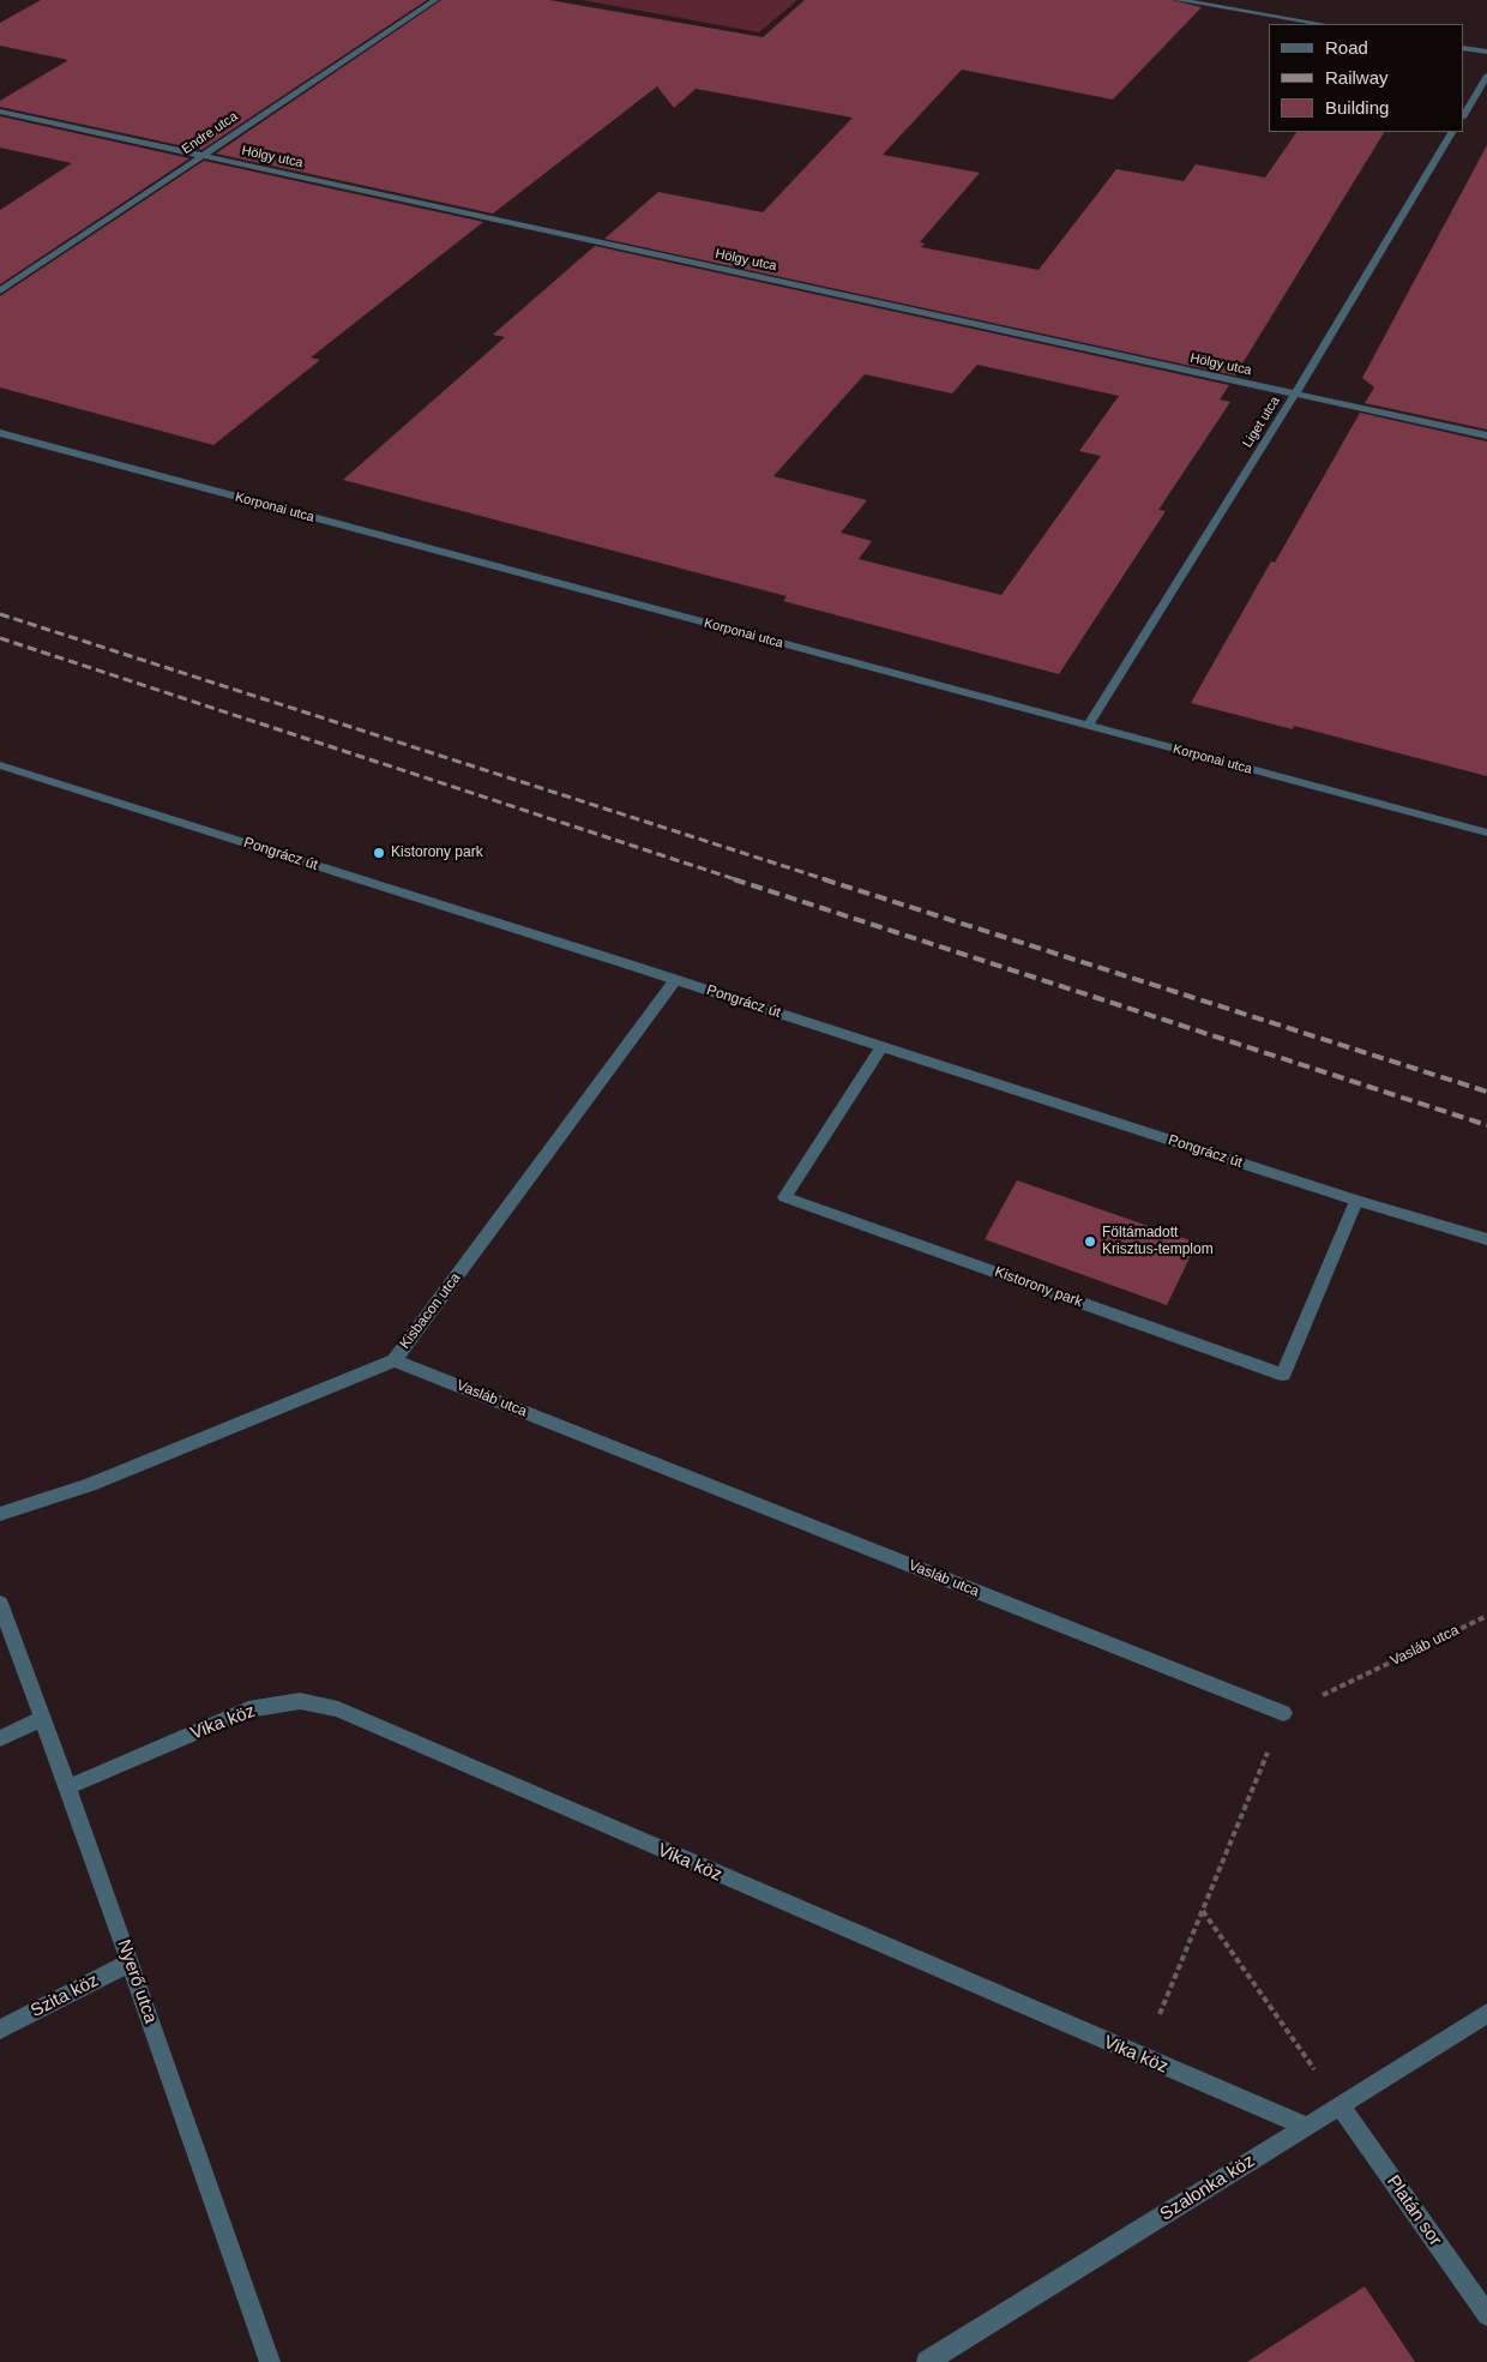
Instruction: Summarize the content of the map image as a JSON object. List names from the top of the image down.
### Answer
{
  "streets": {
    "street": [
      "Endre utca",
      "Hölgy utca",
      "Liget utca",
      "Korponai utca",
      "Pongrácz út",
      "Kistorony park",
      "Kisbacon utca",
      "Vasláb utca",
      "Vika köz",
      "Nyerő utca",
      "Szita köz",
      "Szalonka köz",
      "Platán sor"
    ]
  },
  "crossings": [
    ["Endre utca", "Hölgy utca"],
    ["Hölgy utca", "Liget utca"],
    ["Liget utca", "Korponai utca"],
    ["Pongrácz út", "Kistorony park"],
    ["Pongrácz út", "Kisbacon utca"],
    ["Kisbacon utca", "Vasláb utca"],
    ["Vika köz", "Nyerő utca"],
    ["Vika köz", "Szalonka köz"],
    ["Nyerő utca", "Szita köz"],
    ["Szalonka köz", "Platán sor"]
  ],
  "places": ["Kistorony park", "Föltámadott Krisztus-templom"],
  "legend": ["Road", "Railway", "Building"]
}
